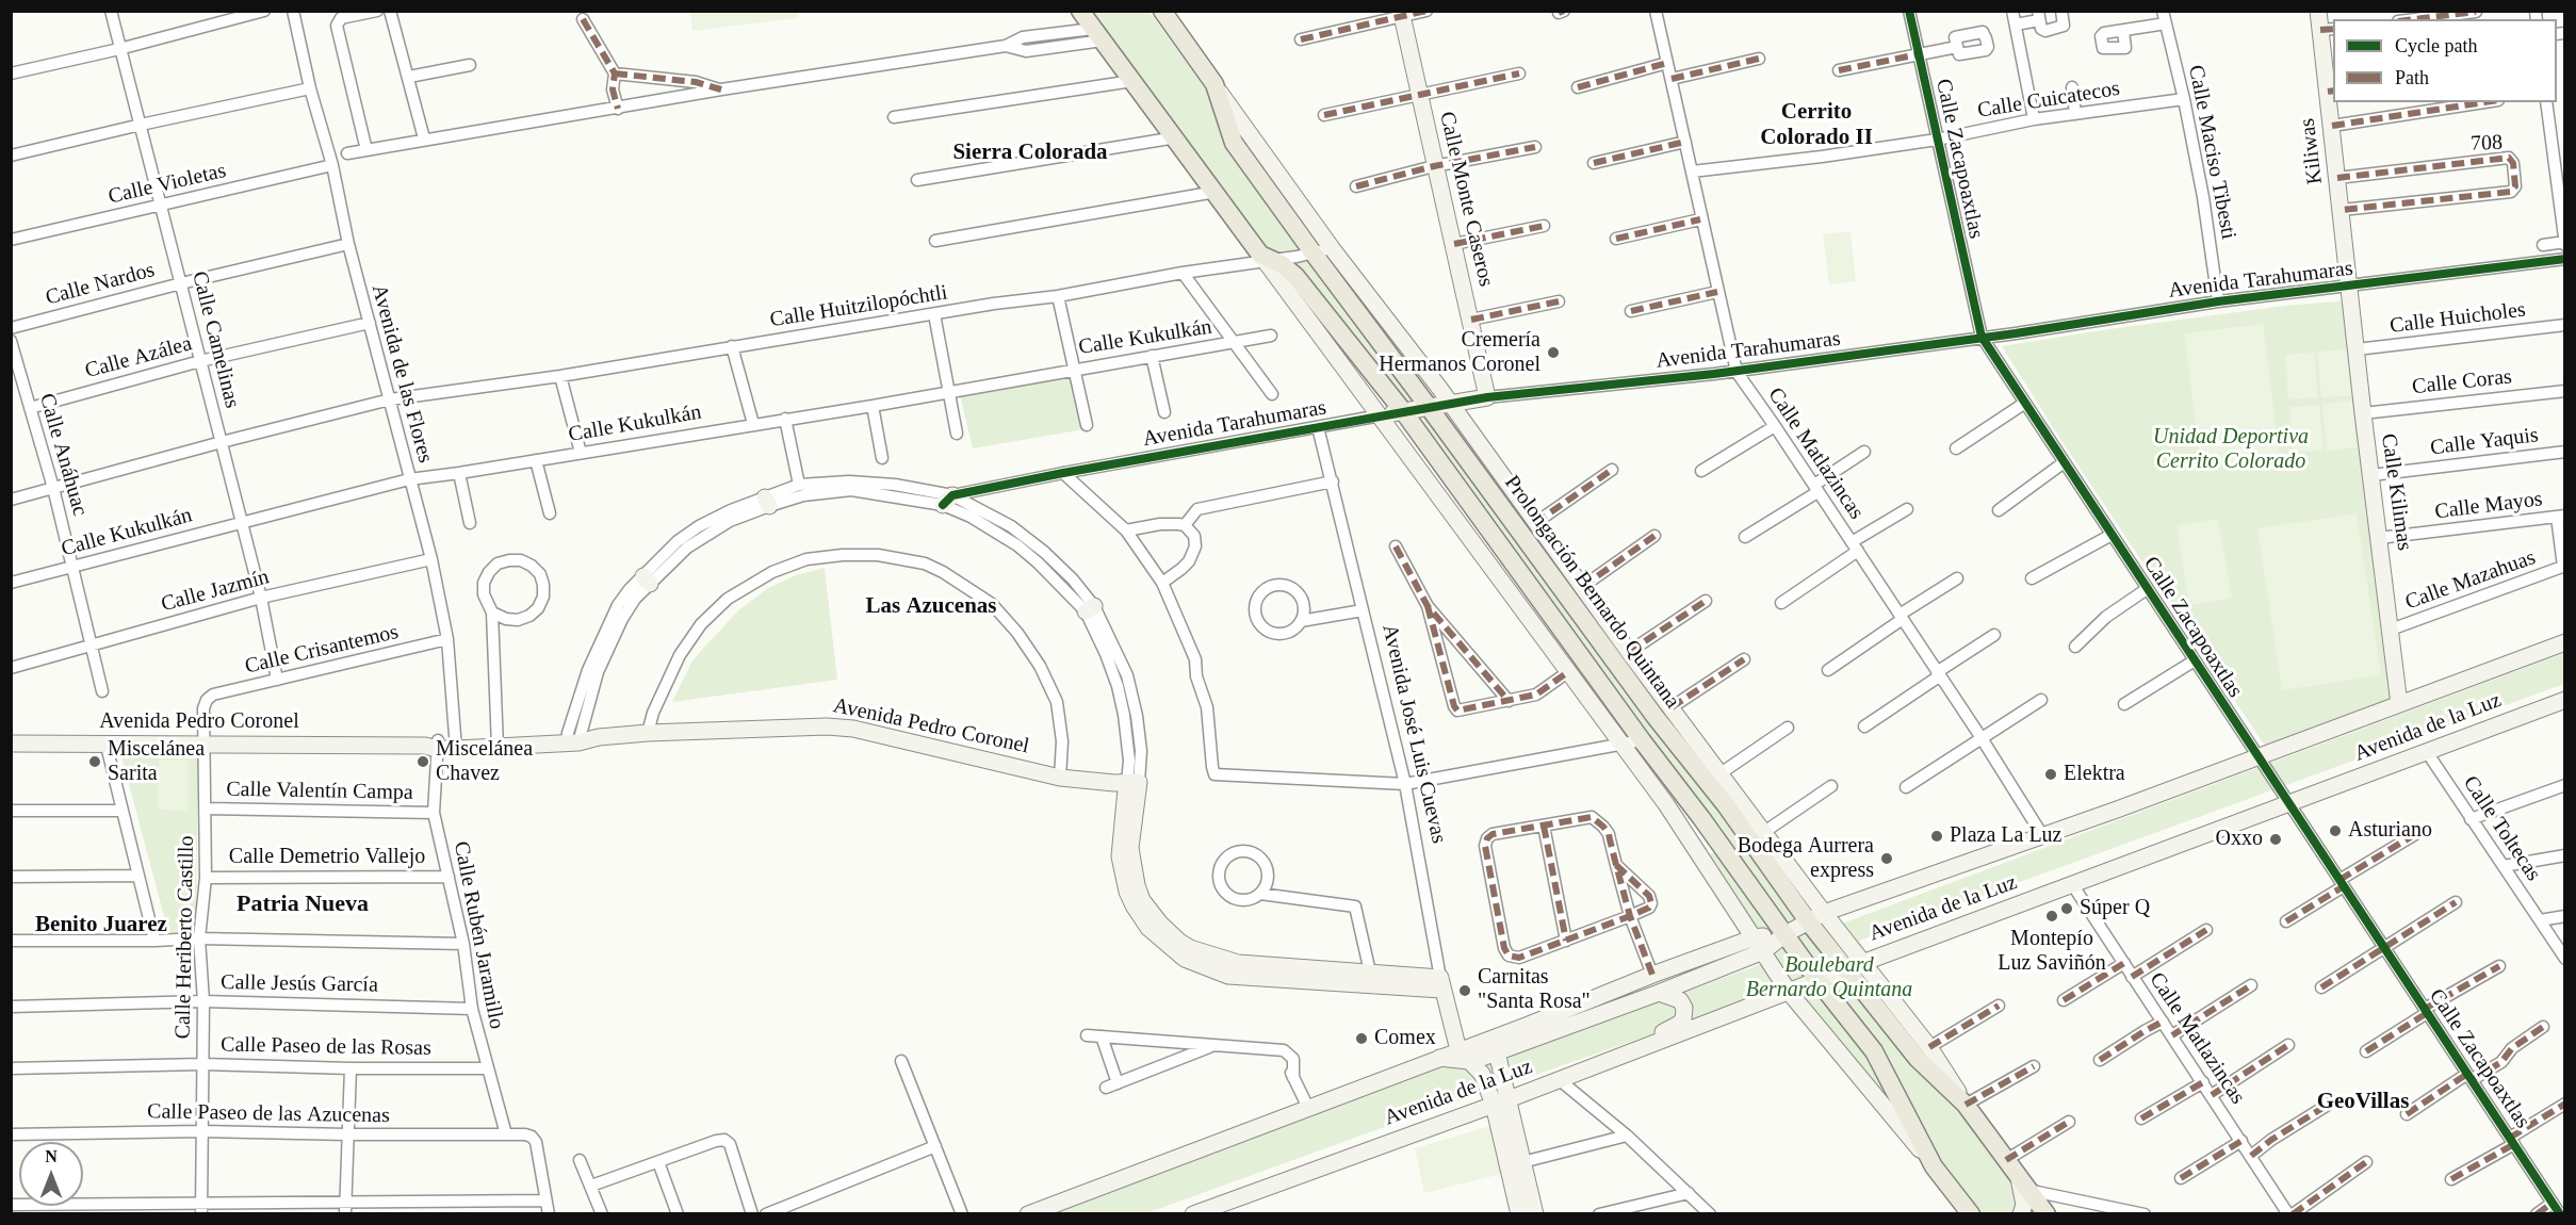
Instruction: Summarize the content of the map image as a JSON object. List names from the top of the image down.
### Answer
{
  "streets": {
    "main road": ["Prolongación Bernardo Quintana"],
    "street": [
      "Calle Cuicatecos",
      "708",
      "Kiliwas",
      "Calle Maciso Tibesti",
      "Calle Zacapoaxtlas",
      "Calle Violetas",
      "Calle Monte Caseros",
      "Avenida Tarahumaras",
      "Calle Nardos",
      "Calle Huitzilopóchtli",
      "Calle Huicholes",
      "Calle Kukulkán",
      "Calle Camelinas",
      "Calle Azálea",
      "Avenida de las Flores",
      "Calle Coras",
      "Calle Yaquis",
      "Calle Matlazincas",
      "Calle Anáhuac",
      "Calle Kilimas",
      "Calle Mayos",
      "Calle Mazahuas",
      "Calle Jazmín",
      "Calle Crisantemos",
      "Avenida Pedro Coronel",
      "Avenida de la Luz",
      "Avenida José Luis Cuevas",
      "Calle Valentín Campa",
      "Calle Toltecas",
      "Calle Demetrio Vallejo",
      "Calle Rubén Jaramillo",
      "Calle Heriberto Castillo",
      "Calle Jesús García",
      "Calle Paseo de las Rosas",
      "Calle Paseo de las Azucenas"
    ]
  },
  "crossings": [
    ["Calle Cuicatecos", "Calle Maciso Tibesti"],
    ["Calle Cuicatecos", "Calle Zacapoaxtlas"],
    ["Calle Cuicatecos", "Calle Matlazincas"],
    ["708", "Kiliwas"],
    ["Kiliwas", "Avenida Tarahumaras"],
    ["Kiliwas", "Calle Kilimas"],
    ["Calle Maciso Tibesti", "Avenida Tarahumaras"],
    ["Calle Zacapoaxtlas", "Avenida Tarahumaras"],
    ["Calle Zacapoaxtlas", "Avenida de la Luz"],
    ["Calle Violetas", "Calle Camelinas"],
    ["Calle Violetas", "Avenida de las Flores"],
    ["Calle Monte Caseros", "Avenida Tarahumaras"],
    ["Avenida Tarahumaras", "Calle Matlazincas"],
    ["Avenida Tarahumaras", "Calle Kilimas"],
    ["Avenida Tarahumaras", "Prolongación Bernardo Quintana"],
    ["Avenida Tarahumaras", "Avenida José Luis Cuevas"],
    ["Calle Nardos", "Calle Camelinas"],
    ["Calle Nardos", "Avenida de las Flores"],
    ["Calle Huitzilopóchtli", "Calle Camelinas"],
    ["Calle Huitzilopóchtli", "Avenida de las Flores"],
    ["Calle Huitzilopóchtli", "Calle Anáhuac"],
    ["Calle Huitzilopóchtli", "Prolongación Bernardo Quintana"],
    ["Calle Huicholes", "Calle Kilimas"],
    ["Calle Kukulkán", "Calle Camelinas"],
    ["Calle Kukulkán", "Avenida de las Flores"],
    ["Calle Kukulkán", "Calle Anáhuac"],
    ["Calle Camelinas", "Calle Azálea"],
    ["Calle Camelinas", "Calle Jazmín"],
    ["Calle Camelinas", "Calle Crisantemos"],
    ["Calle Azálea", "Avenida de las Flores"],
    ["Calle Azálea", "Calle Anáhuac"],
    ["Avenida de las Flores", "Calle Jazmín"],
    ["Avenida de las Flores", "Calle Crisantemos"],
    ["Avenida de las Flores", "Avenida Pedro Coronel"],
    ["Calle Coras", "Calle Kilimas"],
    ["Calle Yaquis", "Calle Kilimas"],
    ["Calle Matlazincas", "Avenida de la Luz"],
    ["Calle Anáhuac", "Calle Jazmín"],
    ["Calle Kilimas", "Calle Mayos"],
    ["Calle Kilimas", "Calle Mazahuas"],
    ["Calle Kilimas", "Avenida de la Luz"],
    ["Calle Mayos", "Calle Mazahuas"],
    ["Prolongación Bernardo Quintana", "Avenida de la Luz"],
    ["Calle Crisantemos", "Calle Heriberto Castillo"],
    ["Avenida Pedro Coronel", "Calle Rubén Jaramillo"],
    ["Avenida Pedro Coronel", "Calle Heriberto Castillo"],
    ["Avenida de la Luz", "Avenida José Luis Cuevas"],
    ["Avenida de la Luz", "Calle Toltecas"],
    ["Calle Valentín Campa", "Calle Rubén Jaramillo"],
    ["Calle Valentín Campa", "Calle Heriberto Castillo"],
    ["Calle Demetrio Vallejo", "Calle Rubén Jaramillo"],
    ["Calle Demetrio Vallejo", "Calle Heriberto Castillo"],
    ["Calle Rubén Jaramillo", "Calle Jesús García"],
    ["Calle Rubén Jaramillo", "Calle Paseo de las Rosas"],
    ["Calle Rubén Jaramillo", "Calle Paseo de las Azucenas"],
    ["Calle Heriberto Castillo", "Calle Jesús García"],
    ["Calle Heriberto Castillo", "Calle Paseo de las Rosas"],
    ["Calle Heriberto Castillo", "Calle Paseo de las Azucenas"]
  ],
  "districts": [
    "Cerrito Colorado II",
    "Sierra Colorada",
    "Las Azucenas",
    "Patria Nueva",
    "Benito Juarez",
    "GeoVillas"
  ],
  "parks": ["Unidad Deportiva Cerrito Colorado", "Boulebard Bernardo Quintana"],
  "places": [
    "Cremería Hermanos Coronel",
    "Miscelánea Sarita",
    "Miscelánea Chavez",
    "Elektra",
    "Asturiano",
    "Plaza La Luz",
    "Oxxo",
    "Bodega Aurrera express",
    "Súper Q",
    "Montepío Luz Saviñón",
    "Carnitas \"Santa Rosa\"",
    "Comex"
  ],
  "legend": ["Cycle path", "Path"],
  "north": "top"
}
